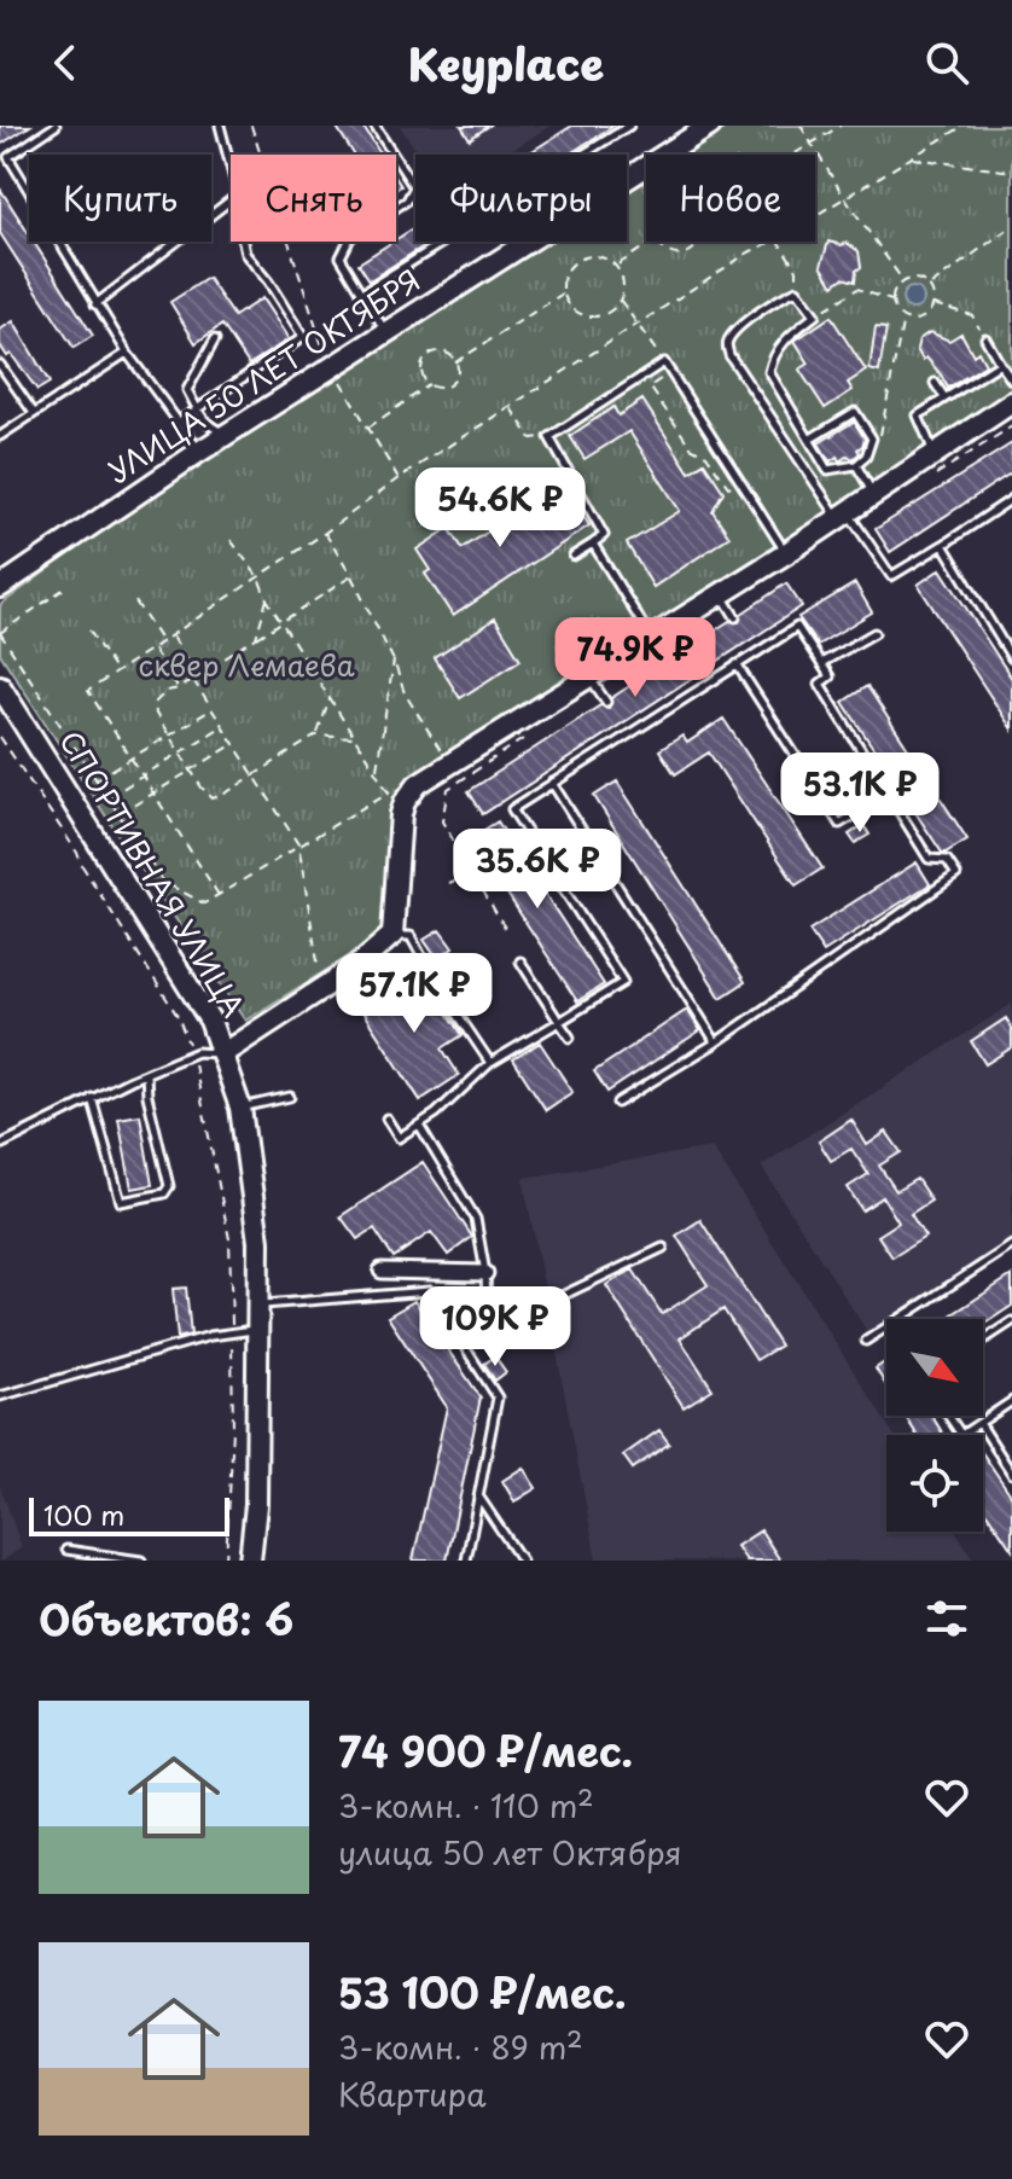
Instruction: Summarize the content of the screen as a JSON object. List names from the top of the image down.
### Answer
{
  "streets": {
    "street": ["УЛИЦА 50 ЛЕТ ОКТЯБРЯ", "СПОРТИВНАЯ УЛИЦА"]
  },
  "parks": ["сквер Лемаева"],
  "scale_bar": "100 m",
  "north": "bottom right",
  "page": {
    "header": "Keyplace",
    "chip": [
      "Купить",
      "Снять",
      "Фильтры",
      "Новое"
    ],
    "price": [
      "54.6K ₽",
      "74.9K ₽",
      "53.1K ₽",
      "35.6K ₽",
      "57.1K ₽",
      "109K ₽"
    ],
    "scale": "100 m",
    "heading": "Объектов: 6",
    "list": [
      {
        "name": "74 900 ₽/мес.",
        "note": "3-комн. · 110 m² · улица 50 лет Октября"
      },
      {
        "name": "53 100 ₽/мес.",
        "note": "3-комн. · 89 m² · Квартира"
      }
    ]
  }
}
